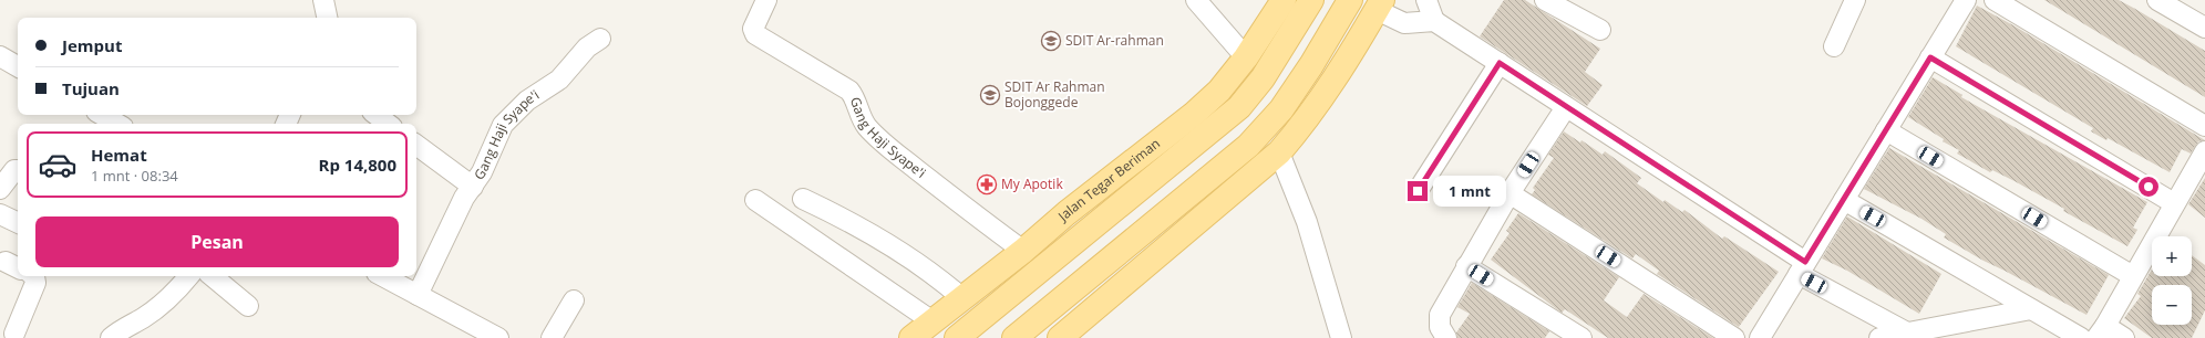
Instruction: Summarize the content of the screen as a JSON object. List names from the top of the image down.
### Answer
{
  "streets": {
    "main road": ["Jalan Tegar Beriman"],
    "street": ["Gang Haji Syape'i"]
  },
  "crossings": [
    ["Gang Haji Syape'i", "Jalan Tegar Beriman"]
  ],
  "places": {
    "school or university": ["SDIT Ar-rahman", "SDIT Ar Rahman Bojonggede"],
    "pharmacy": ["My Apotik"]
  },
  "page": {
    "banner": ["Jemput", "Tujuan"],
    "list": [
      {
        "name": "Hemat",
        "note": "1 mnt · 08:34",
        "value": "Rp 14,800"
      }
    ],
    "bubble": "1 mnt",
    "buttons": "Pesan",
    "map_buttons": ["+", "−"]
  }
}
